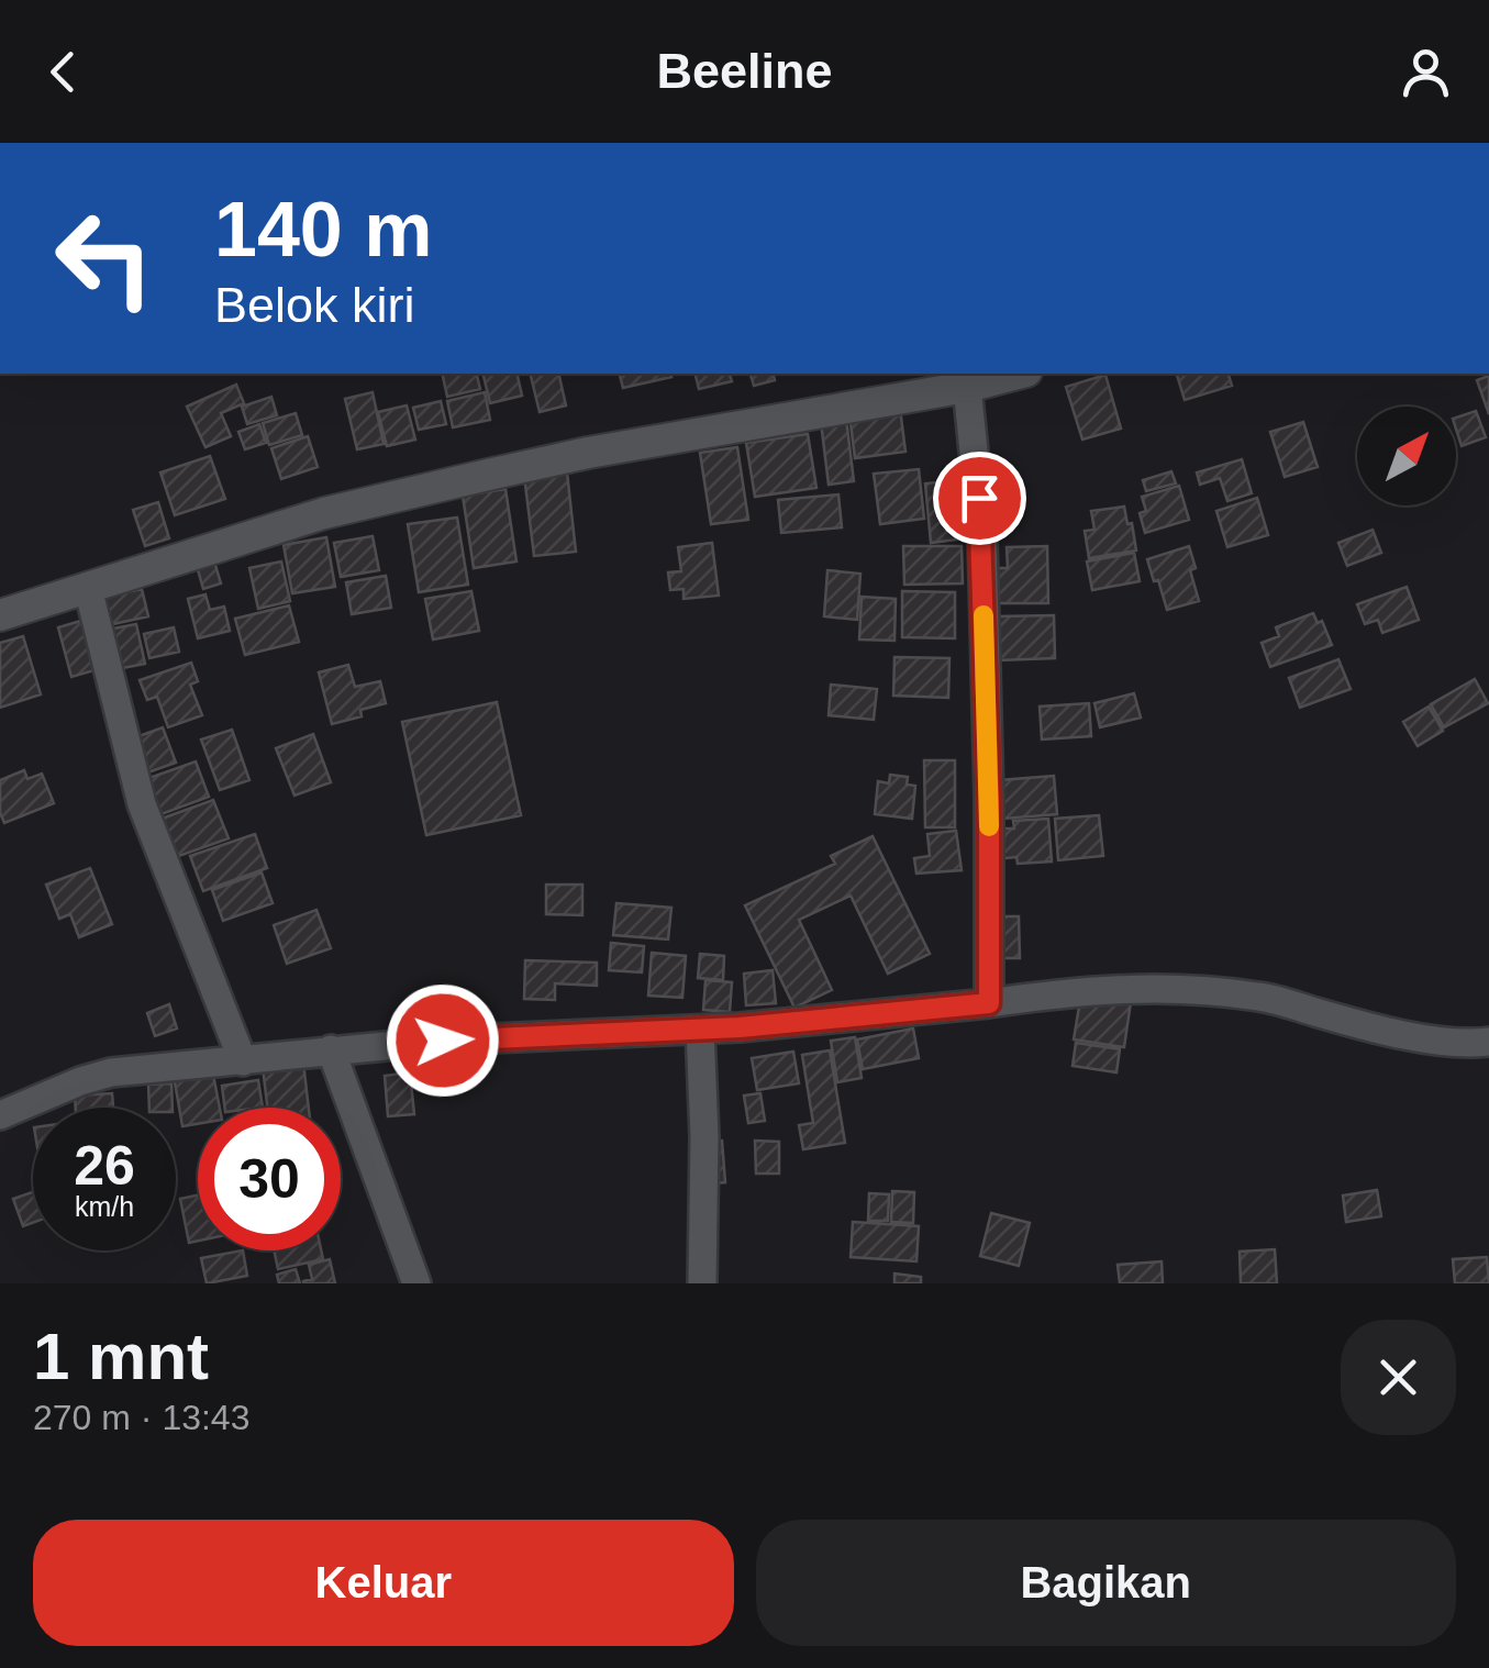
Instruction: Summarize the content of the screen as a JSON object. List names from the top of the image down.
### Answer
{
  "north": "top right",
  "page": {
    "header": "Beeline",
    "turn": ["140 m", "Belok kiri"],
    "speed": "26 km/h",
    "limit": "30",
    "heading": ["1 mnt", "270 m · 13:43"],
    "buttons": ["Keluar", "Bagikan"]
  }
}
